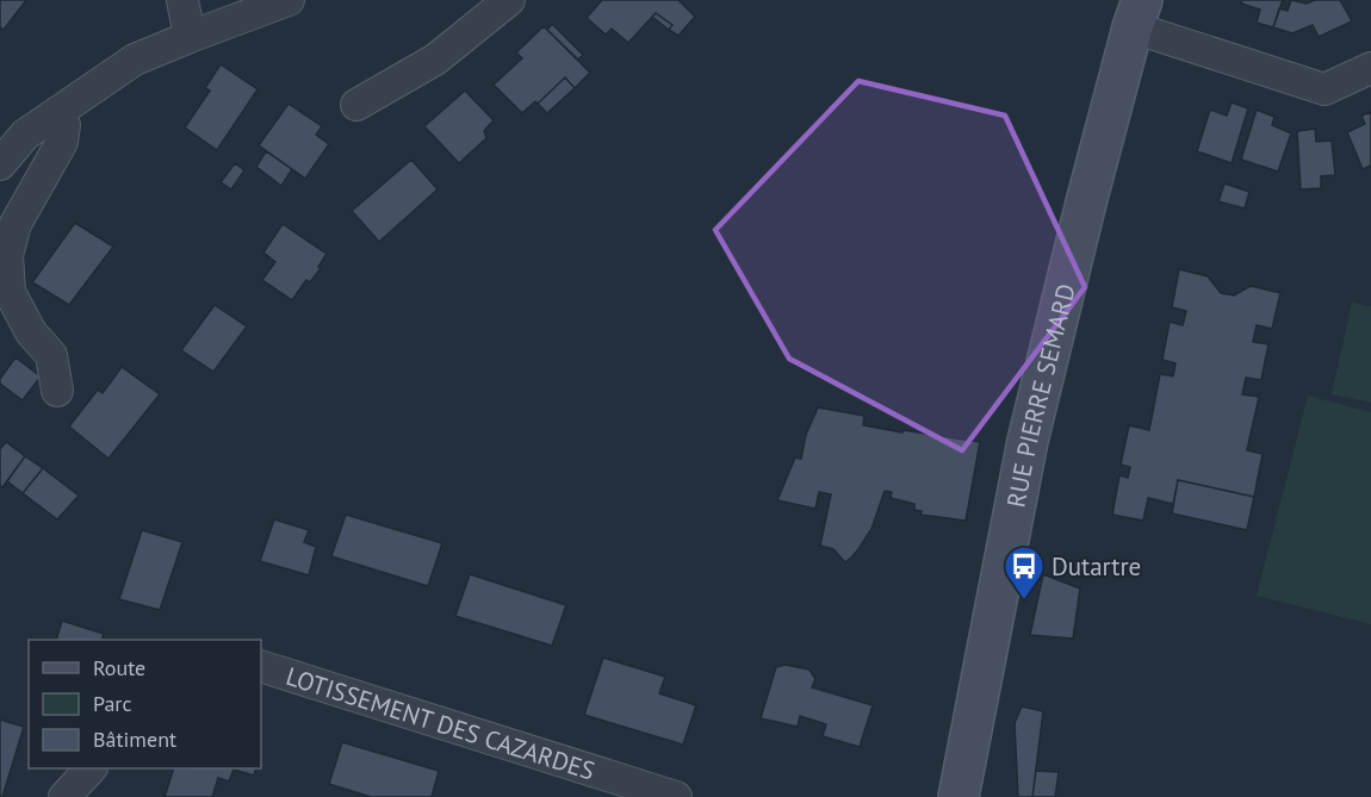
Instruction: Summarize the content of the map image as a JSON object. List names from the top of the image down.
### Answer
{
  "streets": {
    "main road": ["RUE PIERRE SEMARD"],
    "street": ["LOTISSEMENT DES CAZARDES"]
  },
  "places": {
    "bus stop": ["Dutartre"]
  },
  "legend": ["Route", "Parc", "Bâtiment"]
}
